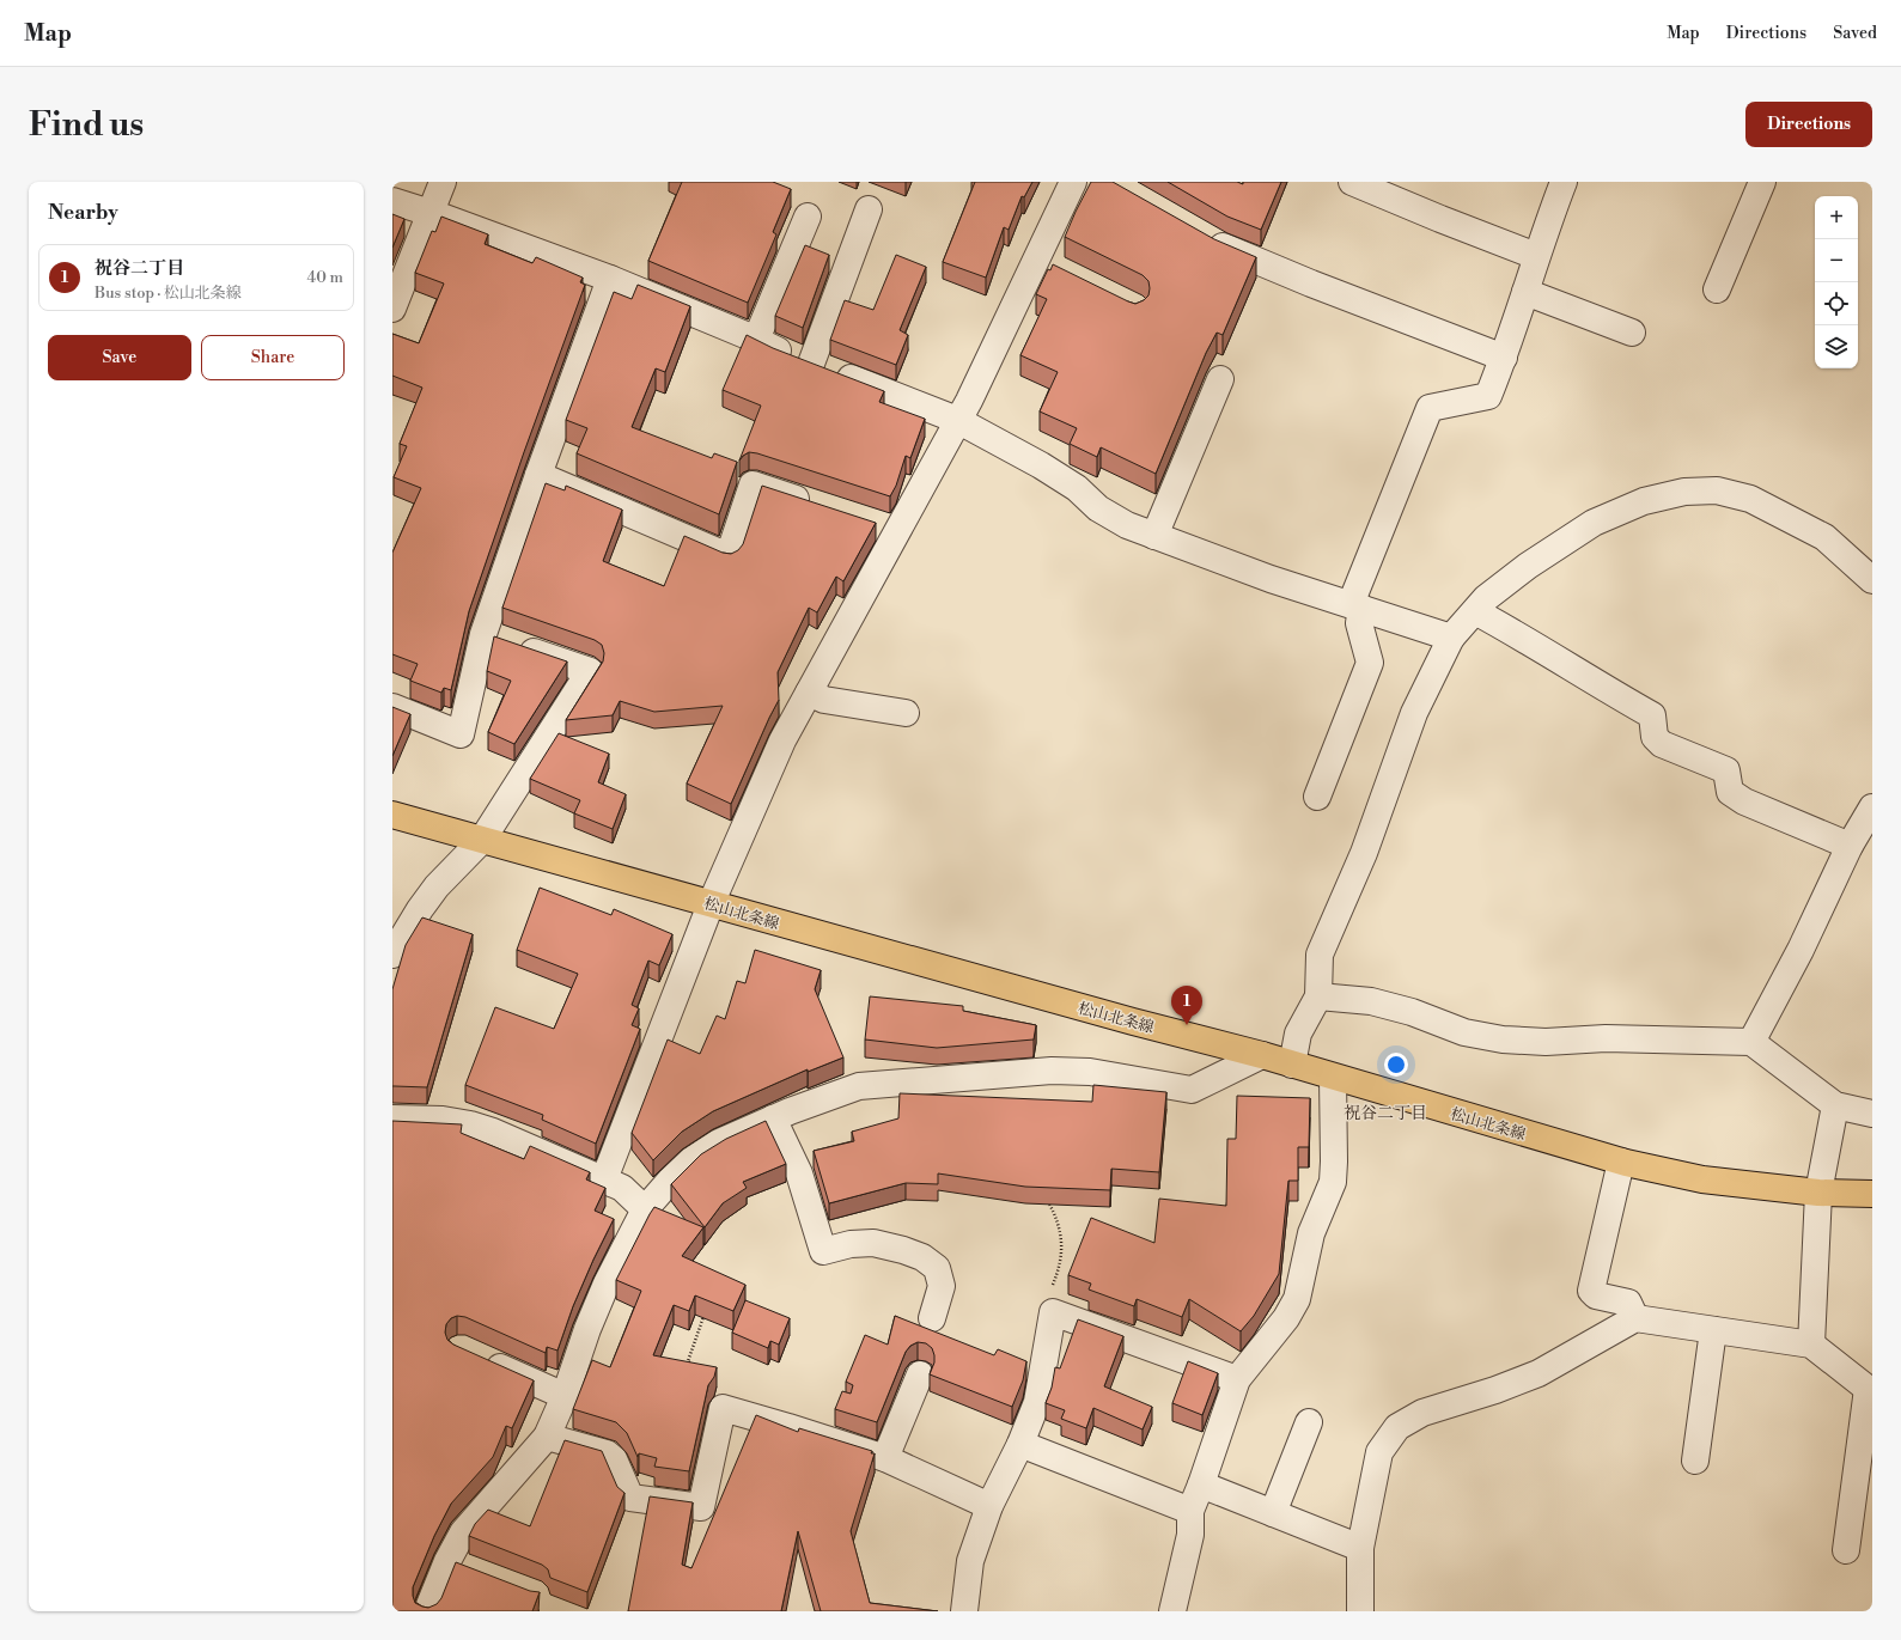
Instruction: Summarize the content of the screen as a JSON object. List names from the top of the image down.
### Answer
{
  "streets": {
    "main road": ["松山北条線"]
  },
  "districts": ["祝谷二丁目"],
  "page": {
    "header": "Map",
    "nav": ["Map", "Directions", "Saved"],
    "buttons": [
      "Directions",
      ["Save", "Share"]
    ],
    "title": "Find us",
    "heading": "Nearby",
    "map_buttons": ["+", "−"],
    "list": [
      {
        "mark": "1",
        "name": "祝谷二丁目",
        "note": "Bus stop · 松山北条線",
        "value": "40 m"
      }
    ],
    "pins": "1"
  }
}
